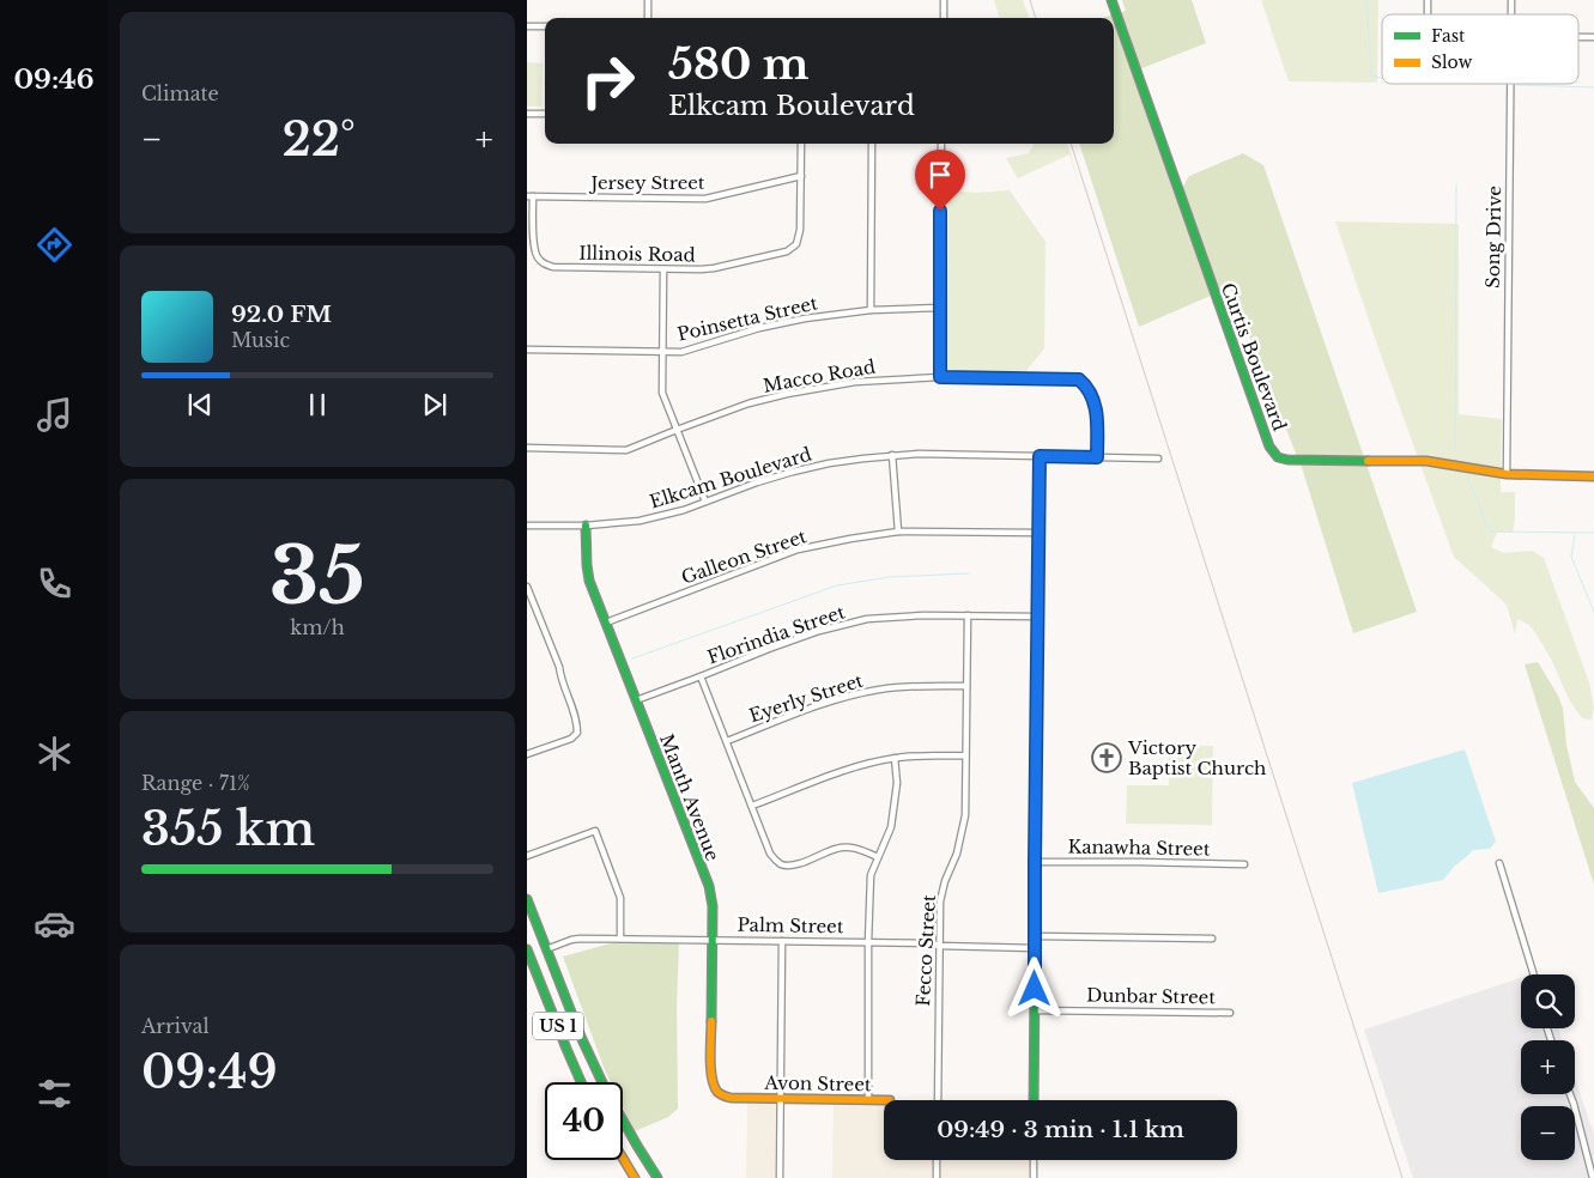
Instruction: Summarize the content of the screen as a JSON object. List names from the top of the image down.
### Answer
{
  "streets": {
    "street": [
      "Jersey Street",
      "Song Drive",
      "Illinois Road",
      "Poinsetta Street",
      "Curtis Boulevard",
      "Macco Road",
      "Elkcam Boulevard",
      "Galleon Street",
      "Florindia Street",
      "Eyerly Street",
      "Manth Avenue",
      "Kanawha Street",
      "Palm Street",
      "Fecco Street",
      "Dunbar Street",
      "US 1",
      "Avon Street"
    ]
  },
  "crossings": [
    ["Jersey Street", "Illinois Road"],
    ["Song Drive", "Curtis Boulevard"],
    ["Macco Road", "Elkcam Boulevard"],
    ["Elkcam Boulevard", "Manth Avenue"],
    ["Galleon Street", "Manth Avenue"],
    ["Florindia Street", "Manth Avenue"],
    ["Florindia Street", "Fecco Street"],
    ["Eyerly Street", "Fecco Street"],
    ["Manth Avenue", "Palm Street"],
    ["Manth Avenue", "Avon Street"],
    ["Palm Street", "Fecco Street"],
    ["Palm Street", "US 1"]
  ],
  "places": {
    "church": ["Victory Baptist Church"]
  },
  "legend": ["Fast", "Slow"],
  "page": {
    "tabs": "09:46",
    "tile": [
      "Climate",
      ["35", "km/h"],
      ["Range · 71%", "355 km"],
      ["Arrival", "09:49"]
    ],
    "turn": ["580 m", "Elkcam Boulevard"],
    "heat": ["−", "22°", "+"],
    "song": ["92.0 FM", "Music"],
    "map_buttons": ["+", "−"],
    "limit": "40",
    "trip": "09:49 · 3 min · 1.1 km"
  }
}
